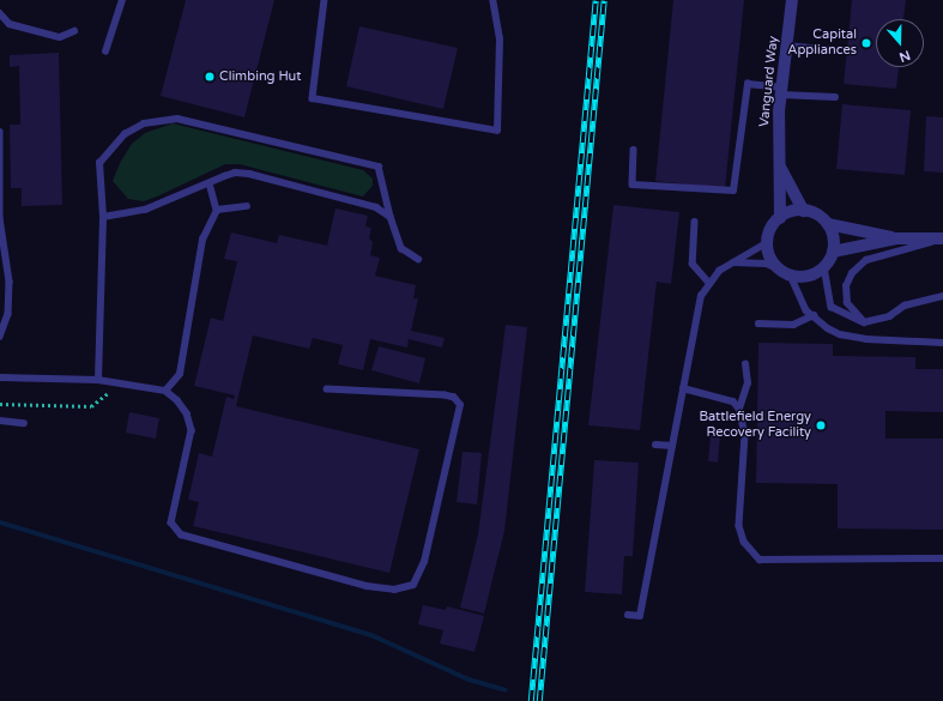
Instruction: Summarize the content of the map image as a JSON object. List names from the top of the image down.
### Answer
{
  "streets": {
    "street": ["Vanguard Way"]
  },
  "places": ["Capital Appliances", "Climbing Hut", "Battlefield Energy Recovery Facility"],
  "north": "bottom"
}
